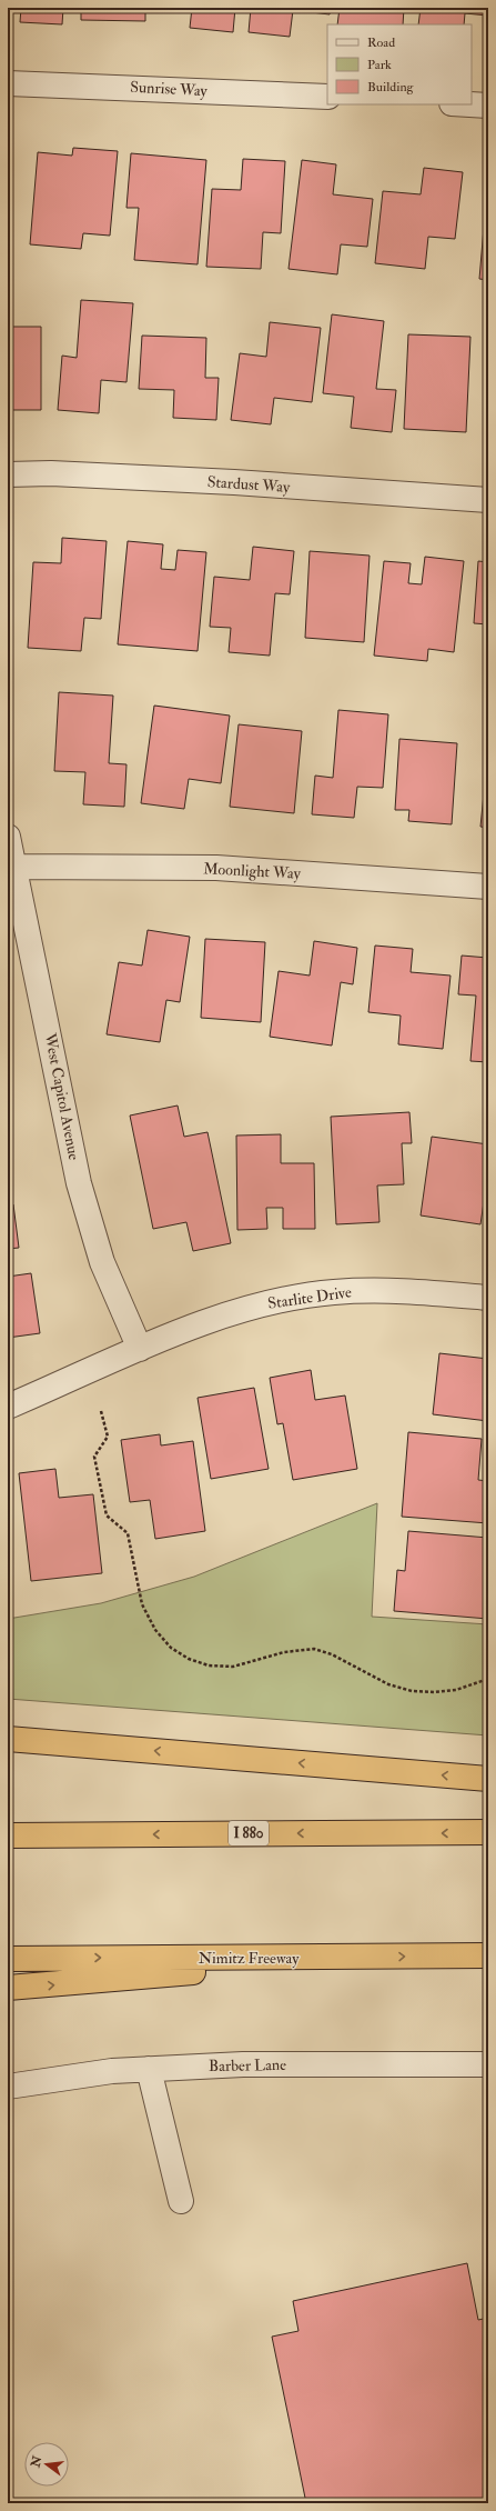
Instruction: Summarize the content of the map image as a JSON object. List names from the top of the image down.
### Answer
{
  "streets": {
    "highway": ["I 880", "Nimitz Freeway"],
    "street": [
      "Sunrise Way",
      "Stardust Way",
      "Moonlight Way",
      "West Capitol Avenue",
      "Starlite Drive",
      "Barber Lane"
    ]
  },
  "crossings": [
    ["Moonlight Way", "West Capitol Avenue"],
    ["West Capitol Avenue", "Starlite Drive"]
  ],
  "legend": ["Road", "Park", "Building"],
  "north": "left"
}
